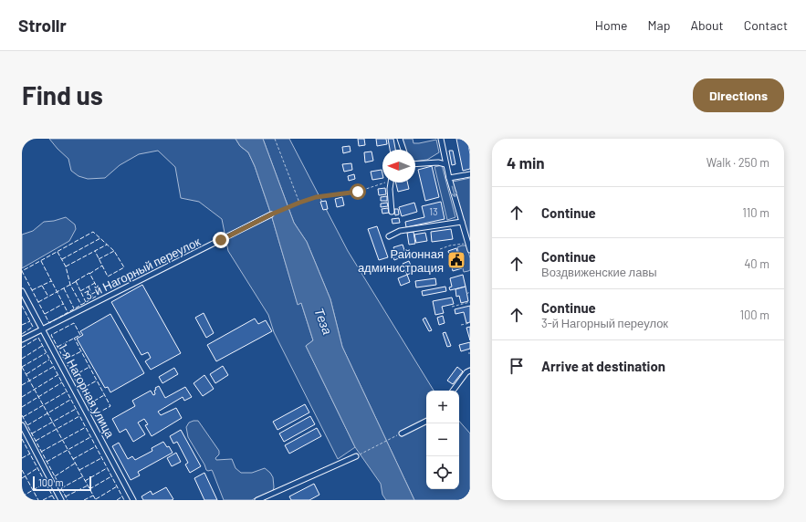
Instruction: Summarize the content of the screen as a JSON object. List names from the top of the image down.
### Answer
{
  "streets": {
    "street": ["3-й Нагорный переулок", "1-я Нагорная улица"]
  },
  "crossings": [
    ["3-й Нагорный переулок", "1-я Нагорная улица"]
  ],
  "water": ["Теза"],
  "places": {
    "public building": ["Районная администрация"]
  },
  "house_numbers": ["13"],
  "scale_bar": "100 m",
  "north": "left",
  "page": {
    "header": "Strollr",
    "nav": [
      "Home",
      "Map",
      "About",
      "Contact"
    ],
    "buttons": "Directions",
    "title": "Find us",
    "heading": ["4 min", "Walk · 250 m"],
    "list": [
      ["Continue", "110 m"],
      ["Continue", "Воздвиженские лавы", "40 m"],
      ["Continue", "3-й Нагорный переулок", "100 m"],
      "Arrive at destination"
    ],
    "map_buttons": ["+", "−"],
    "scale": "100 m"
  }
}
